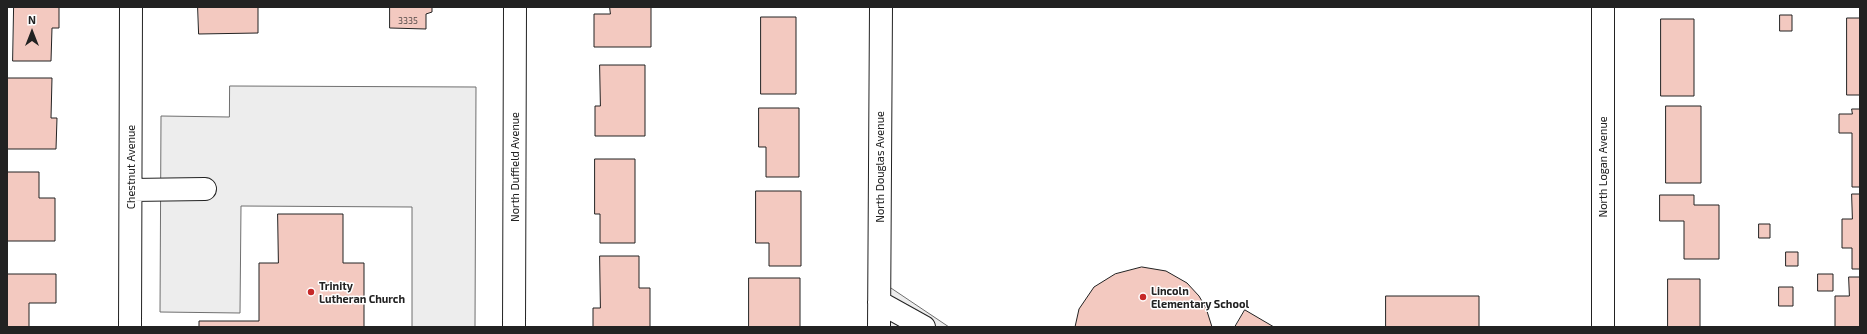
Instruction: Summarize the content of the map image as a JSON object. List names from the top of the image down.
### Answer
{
  "streets": {
    "street": [
      "Chestnut Avenue",
      "North Duffield Avenue",
      "North Douglas Avenue",
      "North Logan Avenue"
    ]
  },
  "places": ["Trinity Lutheran Church", "Lincoln Elementary School"],
  "house_numbers": ["3335"],
  "north": "top"
}
